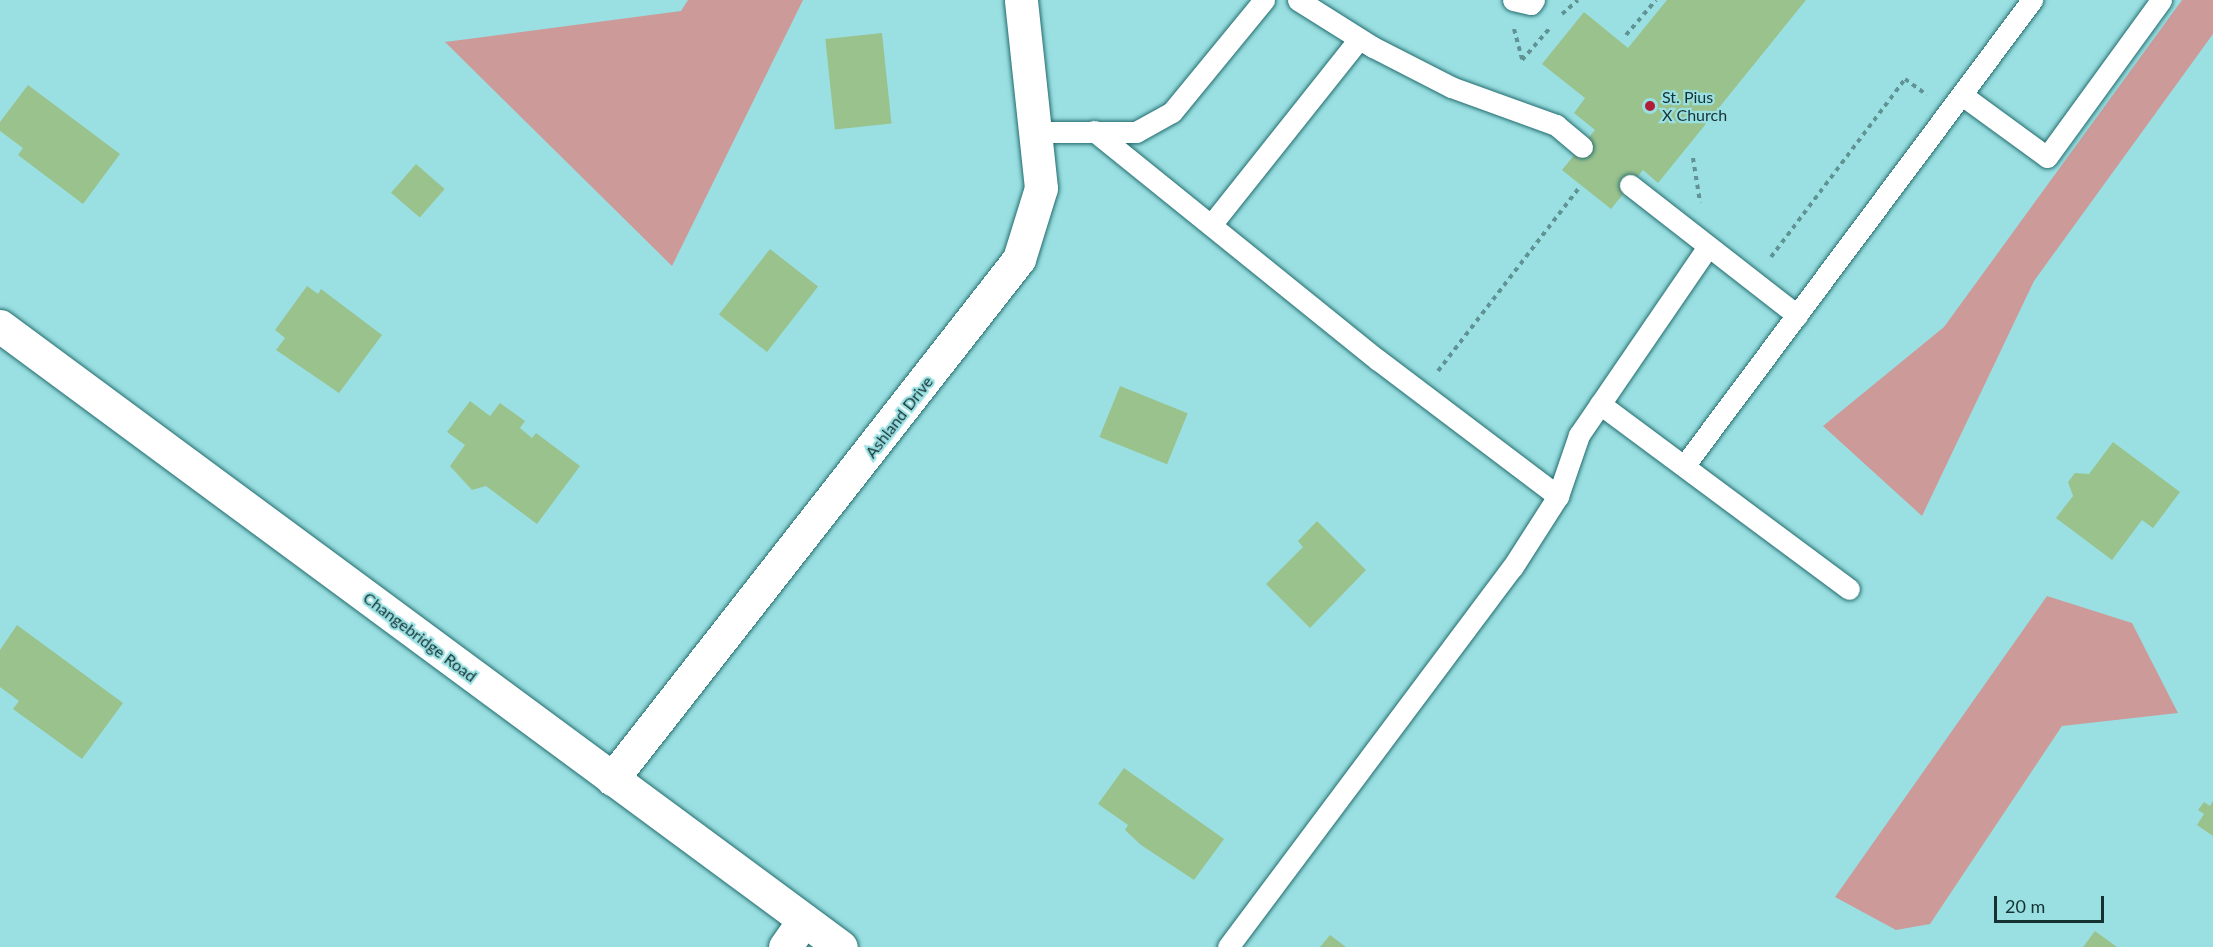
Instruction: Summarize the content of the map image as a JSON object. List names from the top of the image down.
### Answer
{
  "streets": {
    "main road": ["Ashland Drive", "Changebridge Road"]
  },
  "crossings": [
    ["Ashland Drive", "Changebridge Road"]
  ],
  "places": ["St. Pius X Church"],
  "scale_bar": "20 m"
}
